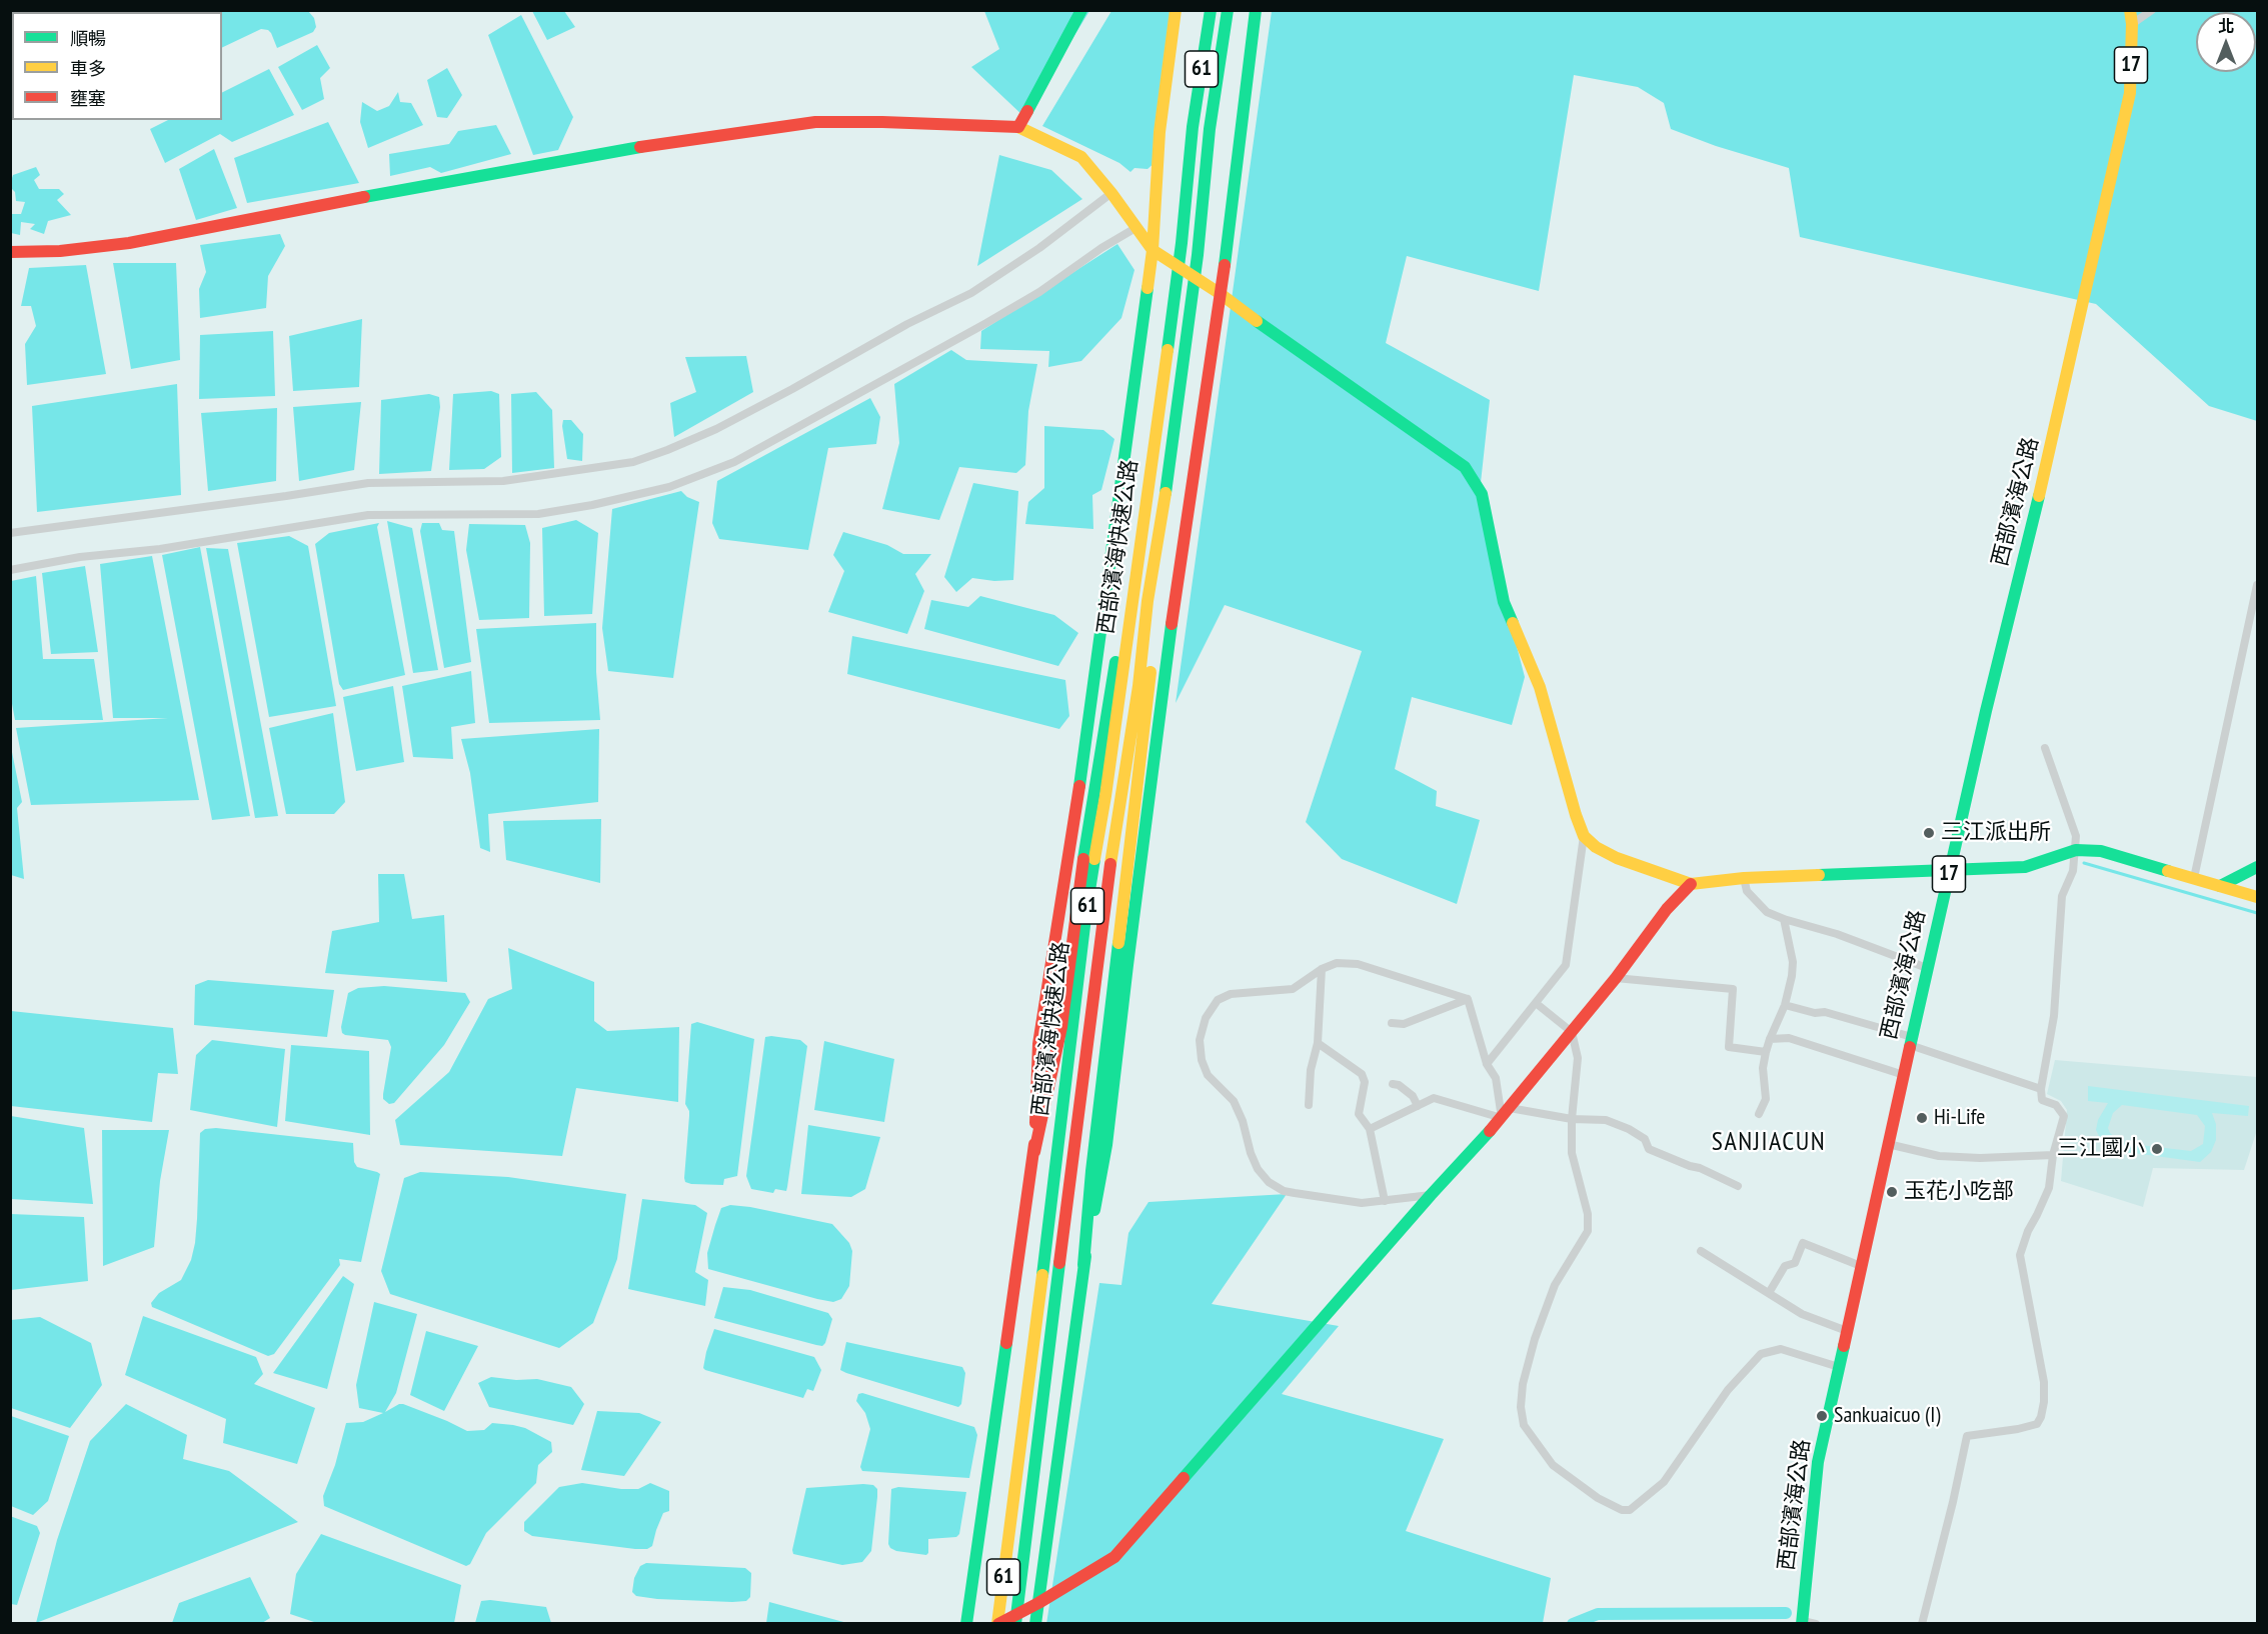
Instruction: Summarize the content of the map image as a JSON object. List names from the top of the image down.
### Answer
{
  "streets": {
    "main road": [
      "17",
      "61",
      "西部濱海公路",
      "西部濱海快速公路"
    ]
  },
  "districts": ["SANJIACUN"],
  "places": [
    "三江派出所",
    "Hi-Life",
    "三江國小",
    "玉花小吃部",
    "Sankuaicuo (I)"
  ],
  "legend": ["順暢", "車多", "壅塞"],
  "north": "top"
}
